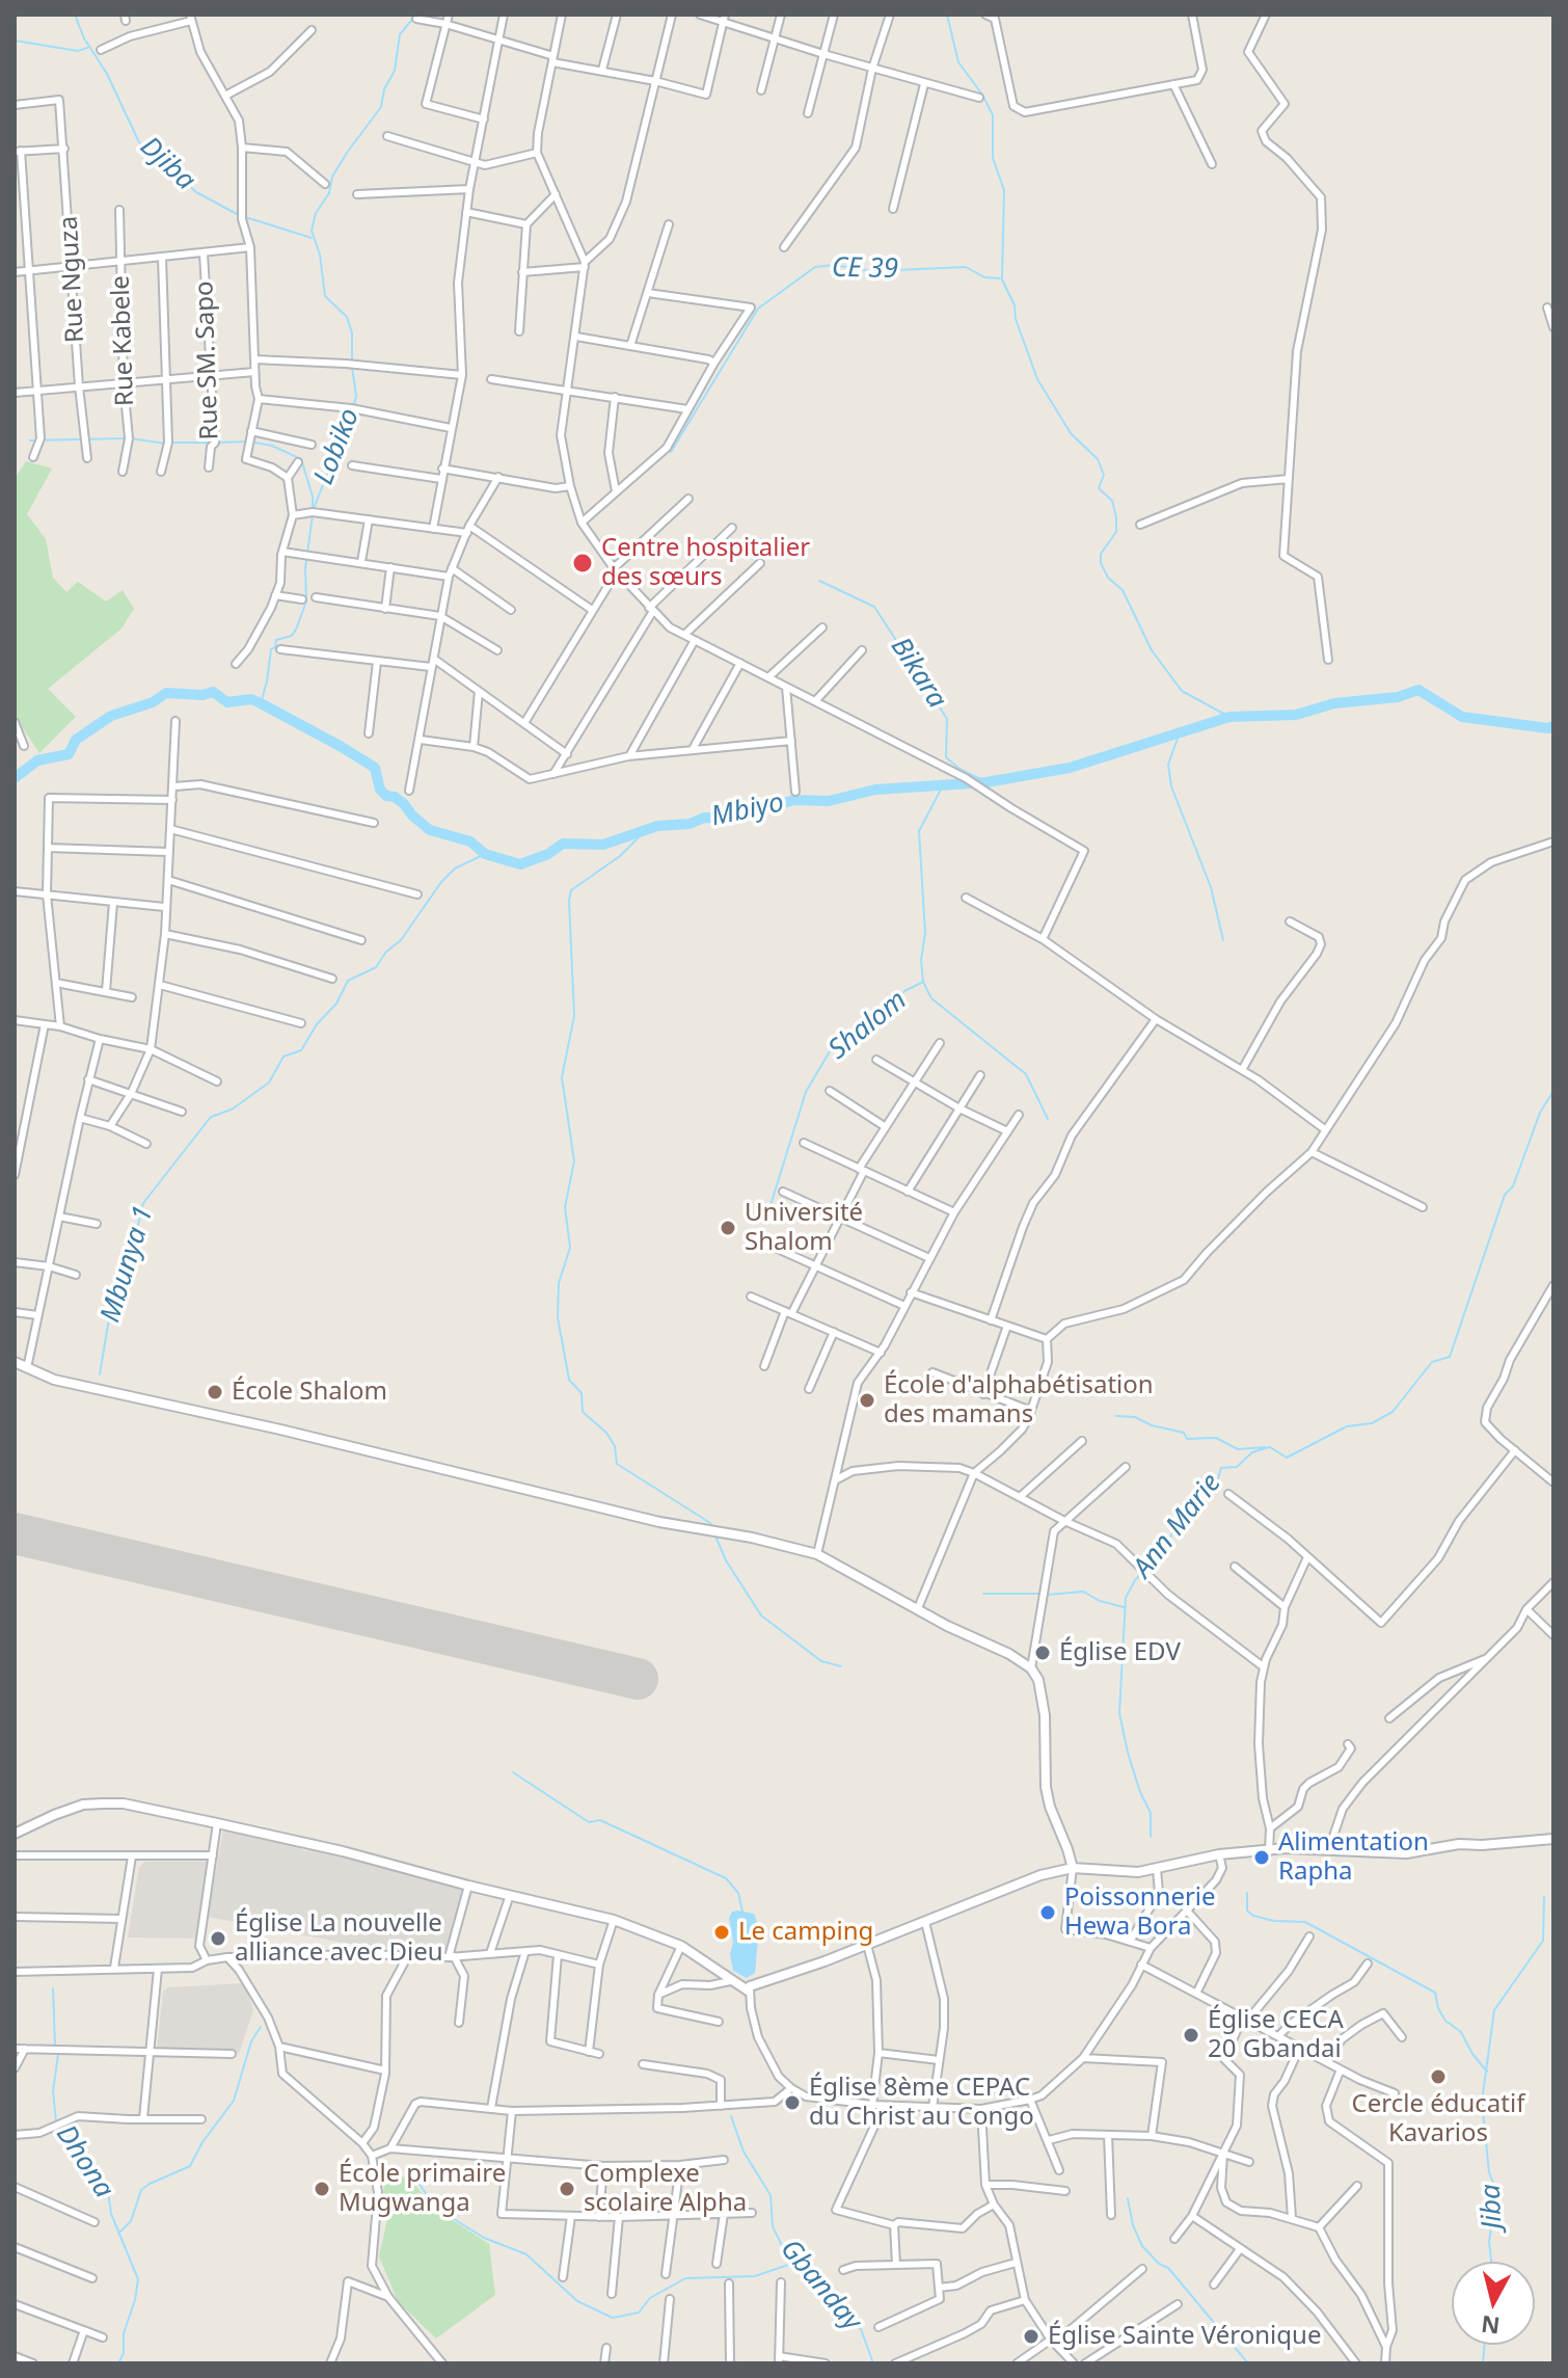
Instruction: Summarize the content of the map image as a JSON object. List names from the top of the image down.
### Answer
{
  "streets": {
    "street": ["Rue Nguza", "Rue Kabele", "Rue SM. Sapo"]
  },
  "water": [
    "Djiba",
    "CE 39",
    "Lobiko",
    "Bikara",
    "Mbiyo",
    "Shalom",
    "Mbunya 1",
    "Ann Marie",
    "Dhona",
    "Jiba",
    "Gbanday"
  ],
  "places": [
    "Centre hospitalier des sœurs",
    "Université Shalom",
    "École Shalom",
    "École d'alphabétisation des mamans",
    "Église EDV",
    "Alimentation Rapha",
    "Poissonnerie Hewa Bora",
    "Le camping",
    "Église La nouvelle alliance avec Dieu",
    "Église CECA 20 Gbandai",
    "Cercle éducatif Kavarios",
    "Église 8ème CEPAC du Christ au Congo",
    "École primaire Mugwanga",
    "Complexe scolaire Alpha",
    "Église Sainte Véronique"
  ],
  "north": "bottom"
}
